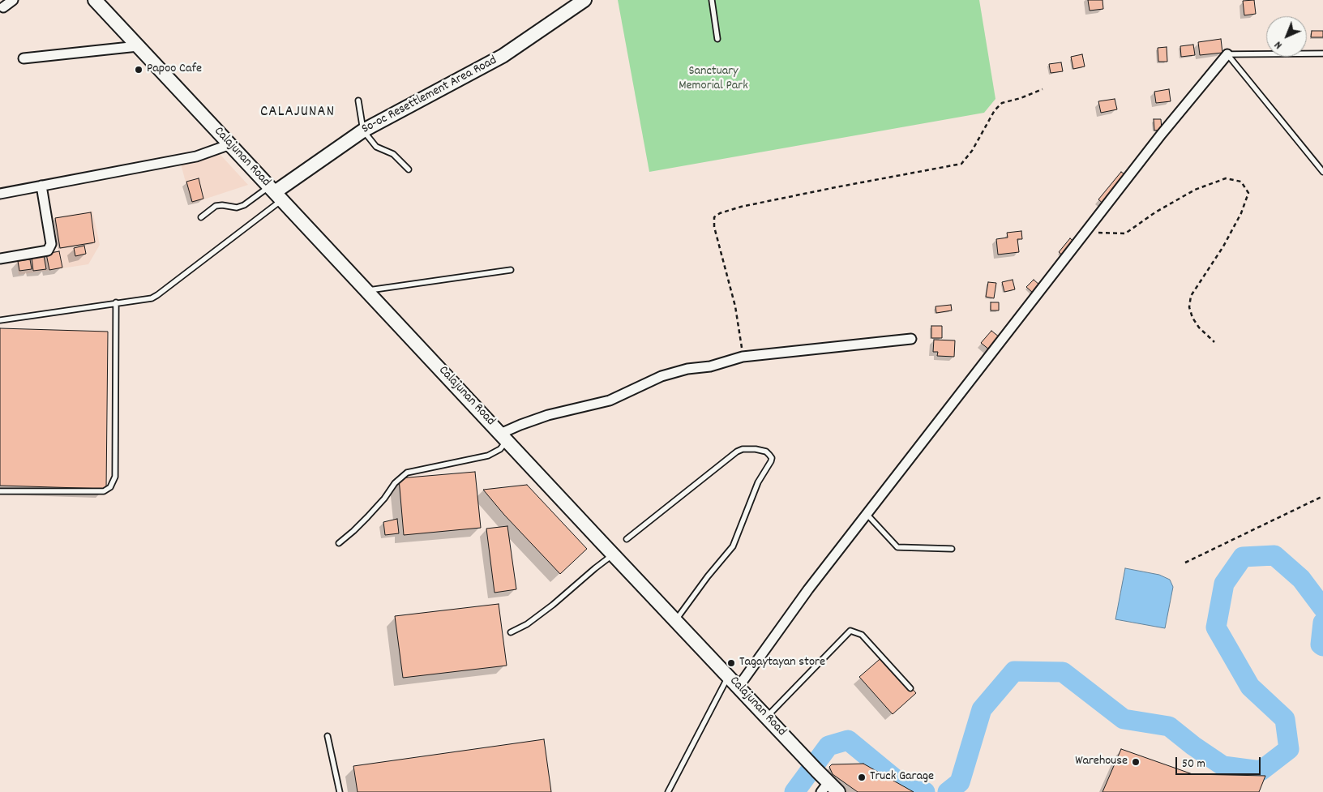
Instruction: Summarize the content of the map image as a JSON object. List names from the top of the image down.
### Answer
{
  "streets": {
    "main road": ["So-oc Resettlement Area Road", "Calajunan Road"]
  },
  "crossings": [
    ["So-oc Resettlement Area Road", "Calajunan Road"]
  ],
  "districts": ["CALAJUNAN"],
  "parks": ["Sanctuary Memorial Park"],
  "places": [
    "Papoo Cafe",
    "Tagaytayan store",
    "Warehouse",
    "Truck Garage"
  ],
  "scale_bar": "50 m",
  "north": "bottom left"
}
